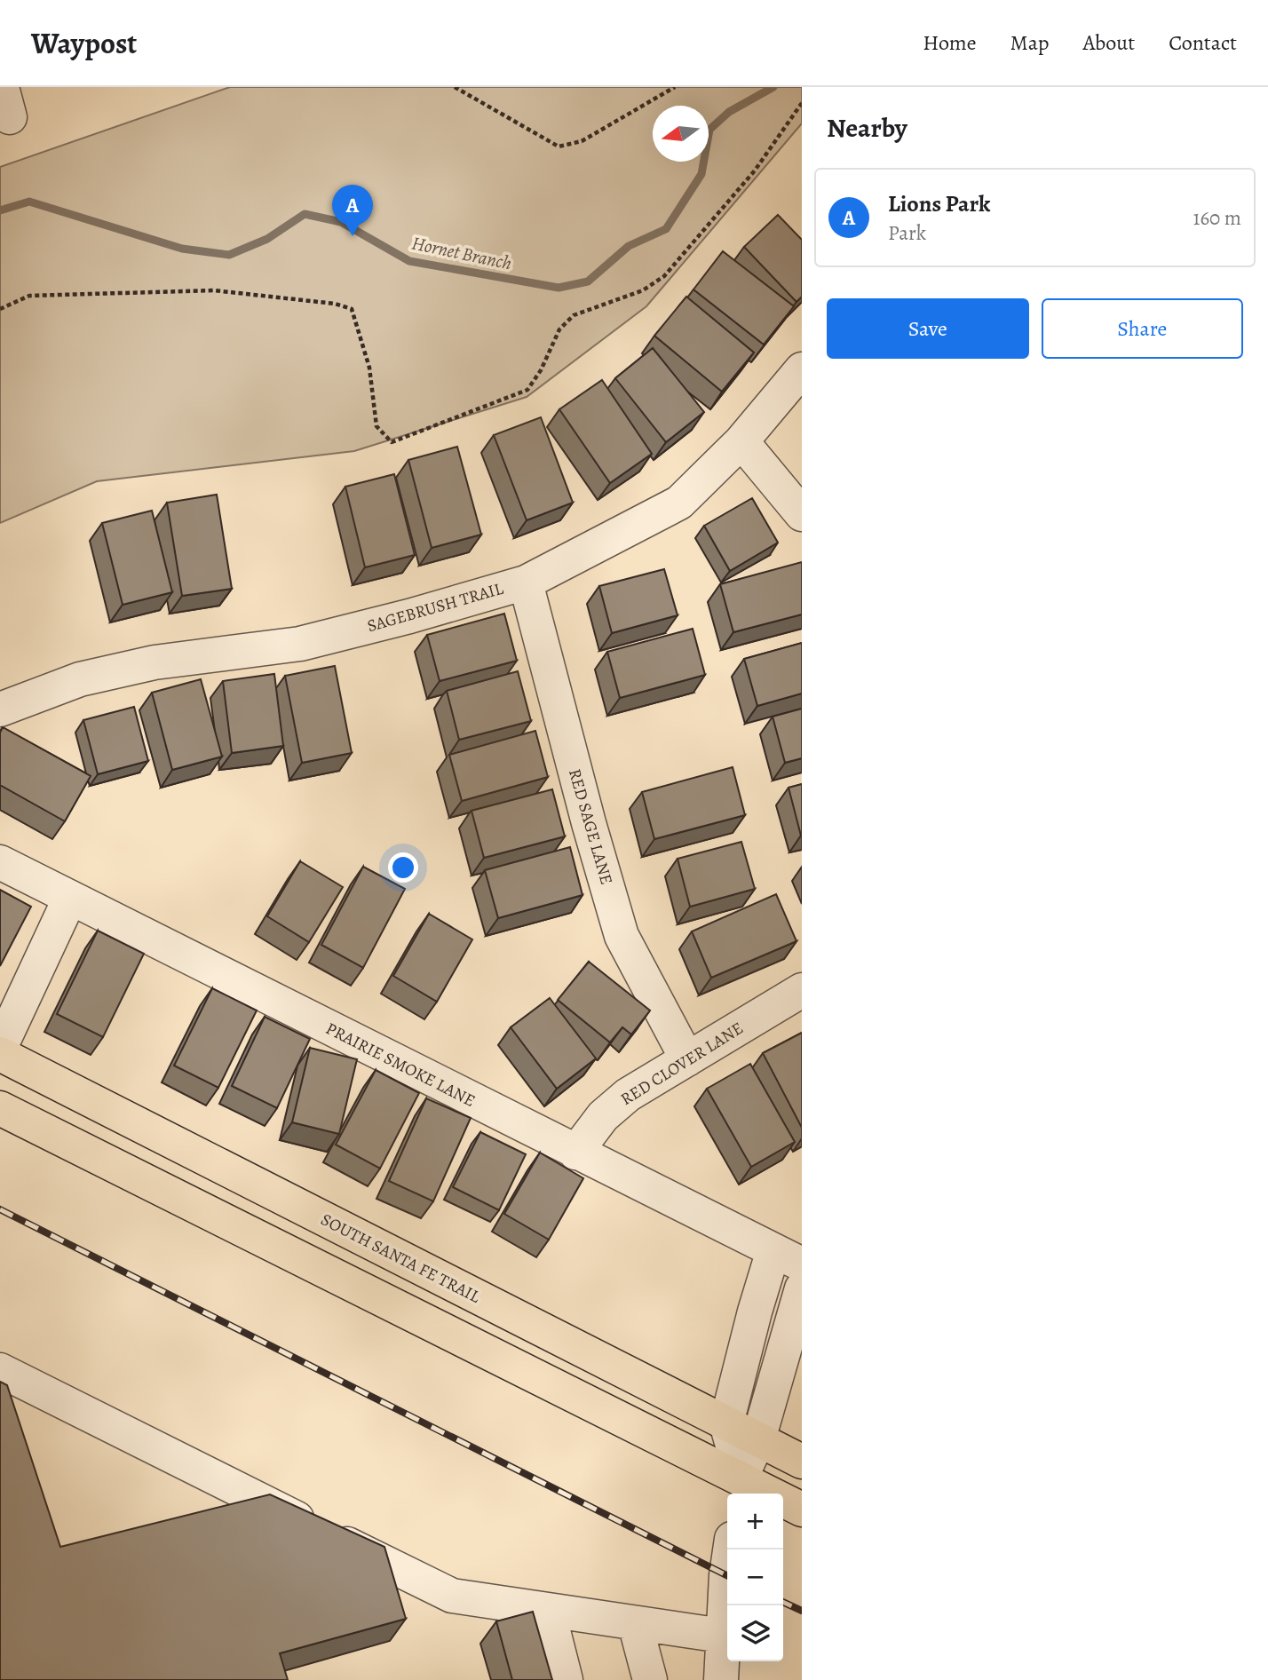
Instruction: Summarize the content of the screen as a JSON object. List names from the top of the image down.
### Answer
{
  "streets": {
    "main road": ["SOUTH SANTA FE TRAIL"],
    "street": [
      "SAGEBRUSH TRAIL",
      "RED SAGE LANE",
      "RED CLOVER LANE",
      "PRAIRIE SMOKE LANE"
    ]
  },
  "crossings": [
    ["SAGEBRUSH TRAIL", "RED SAGE LANE"],
    ["RED SAGE LANE", "RED CLOVER LANE"],
    ["RED CLOVER LANE", "PRAIRIE SMOKE LANE"]
  ],
  "water": ["Hornet Branch"],
  "north": "left",
  "page": {
    "header": "Waypost",
    "nav": [
      "Home",
      "Map",
      "About",
      "Contact"
    ],
    "heading": "Nearby",
    "list": [
      {
        "mark": "A",
        "name": "Lions Park",
        "note": "Park",
        "value": "160 m"
      }
    ],
    "pins": "A",
    "buttons": ["Save", "Share"],
    "map_buttons": ["+", "−"]
  }
}
